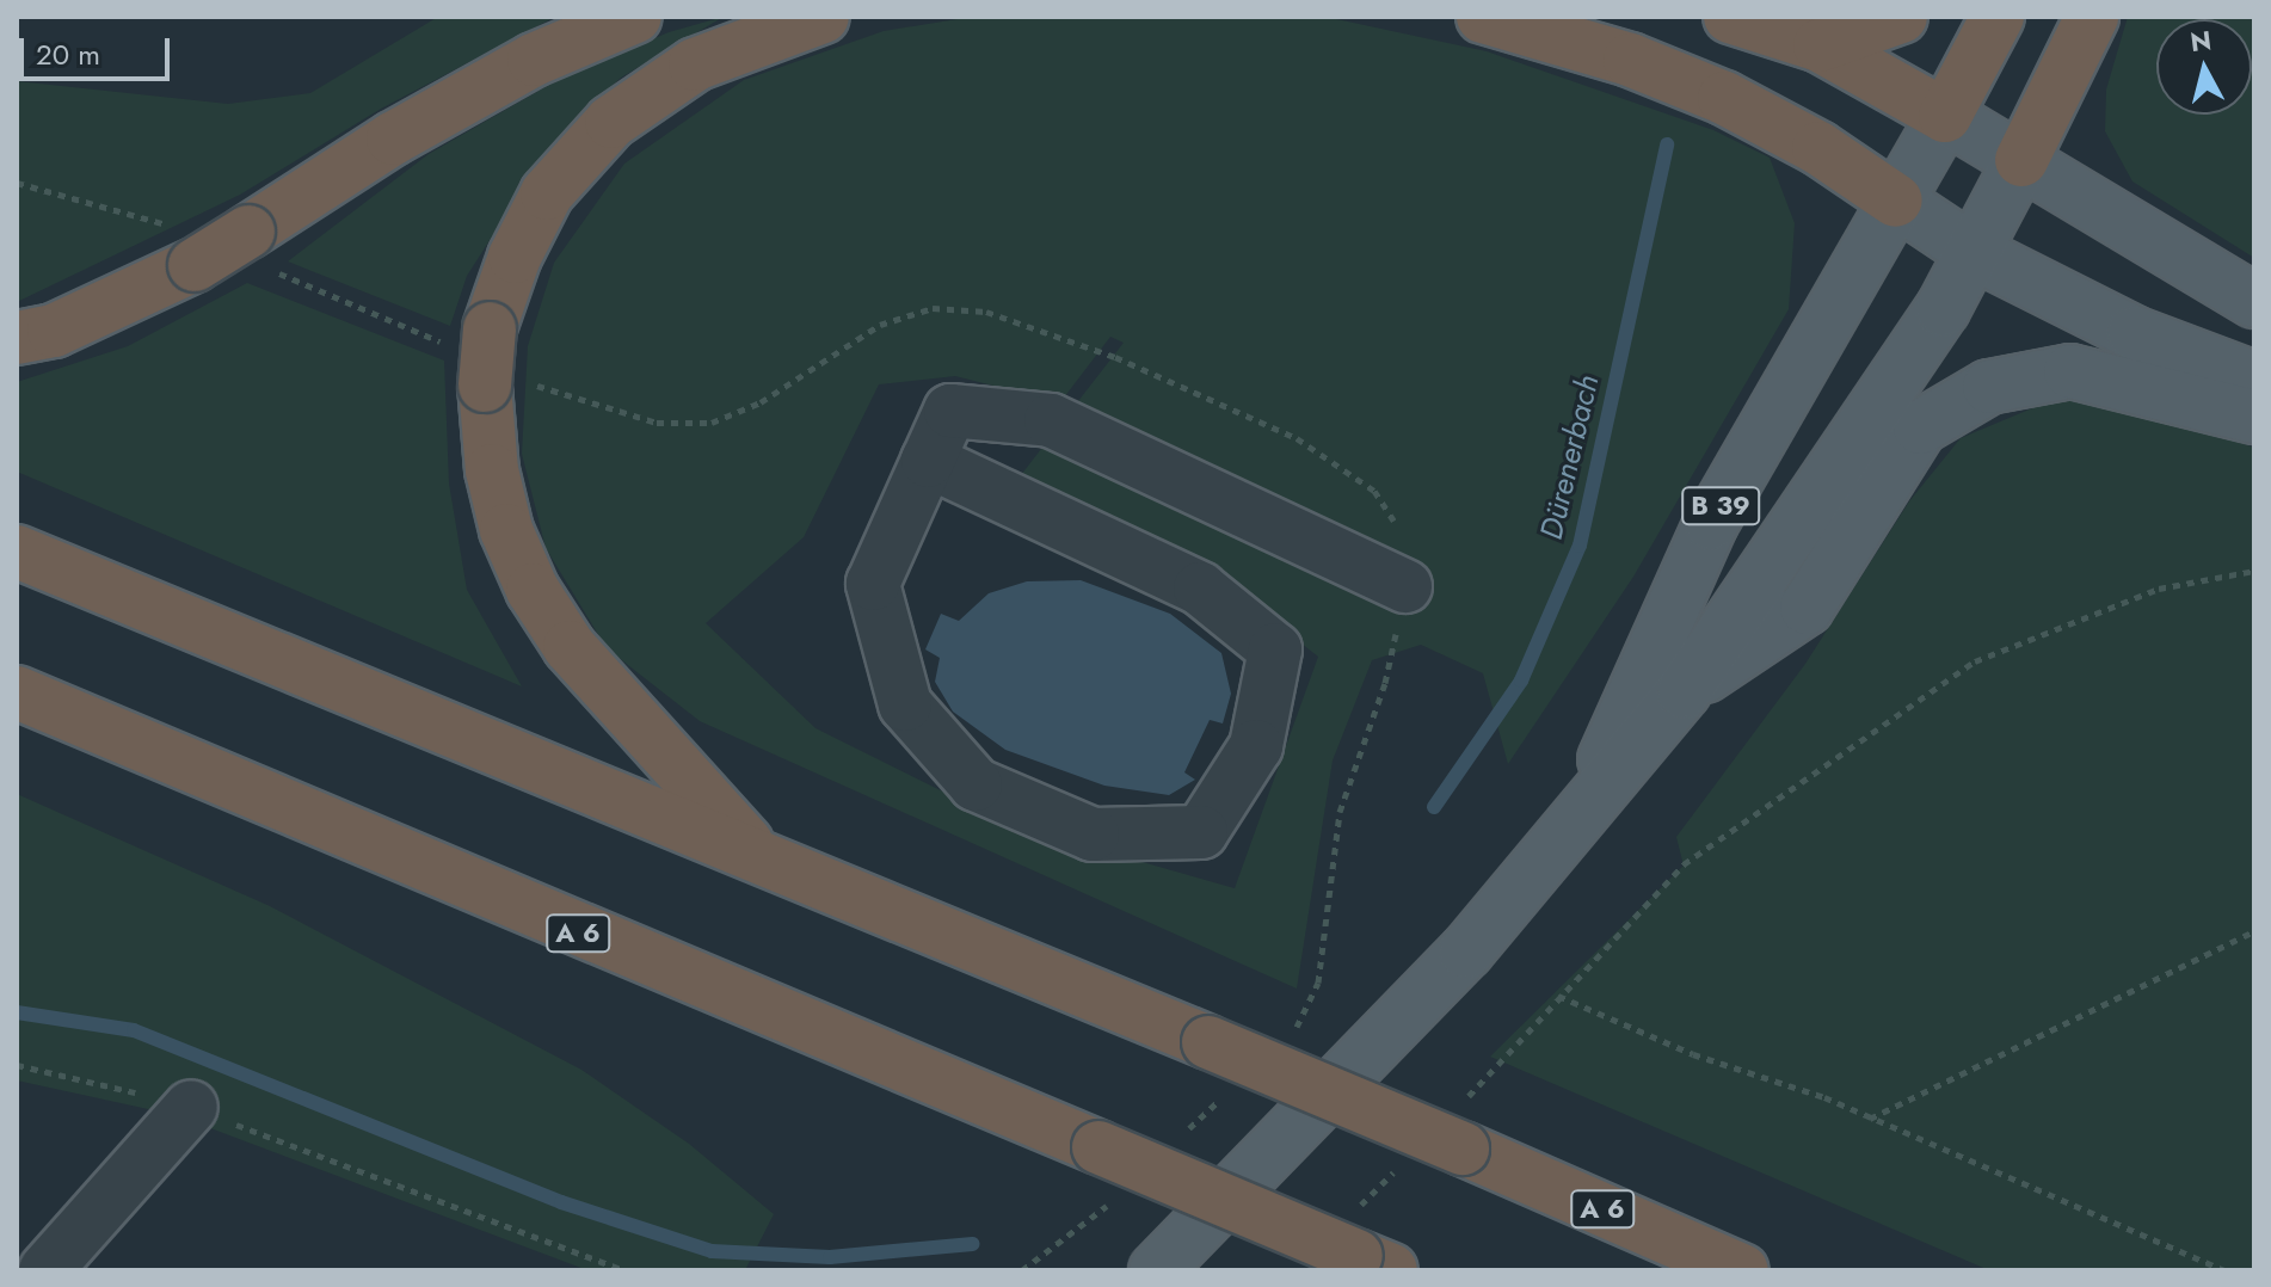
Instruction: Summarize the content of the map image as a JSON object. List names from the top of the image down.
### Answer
{
  "streets": {
    "highway": ["B 39", "A 6"]
  },
  "water": ["Dürenerbach"],
  "scale_bar": "20 m",
  "north": "top"
}
